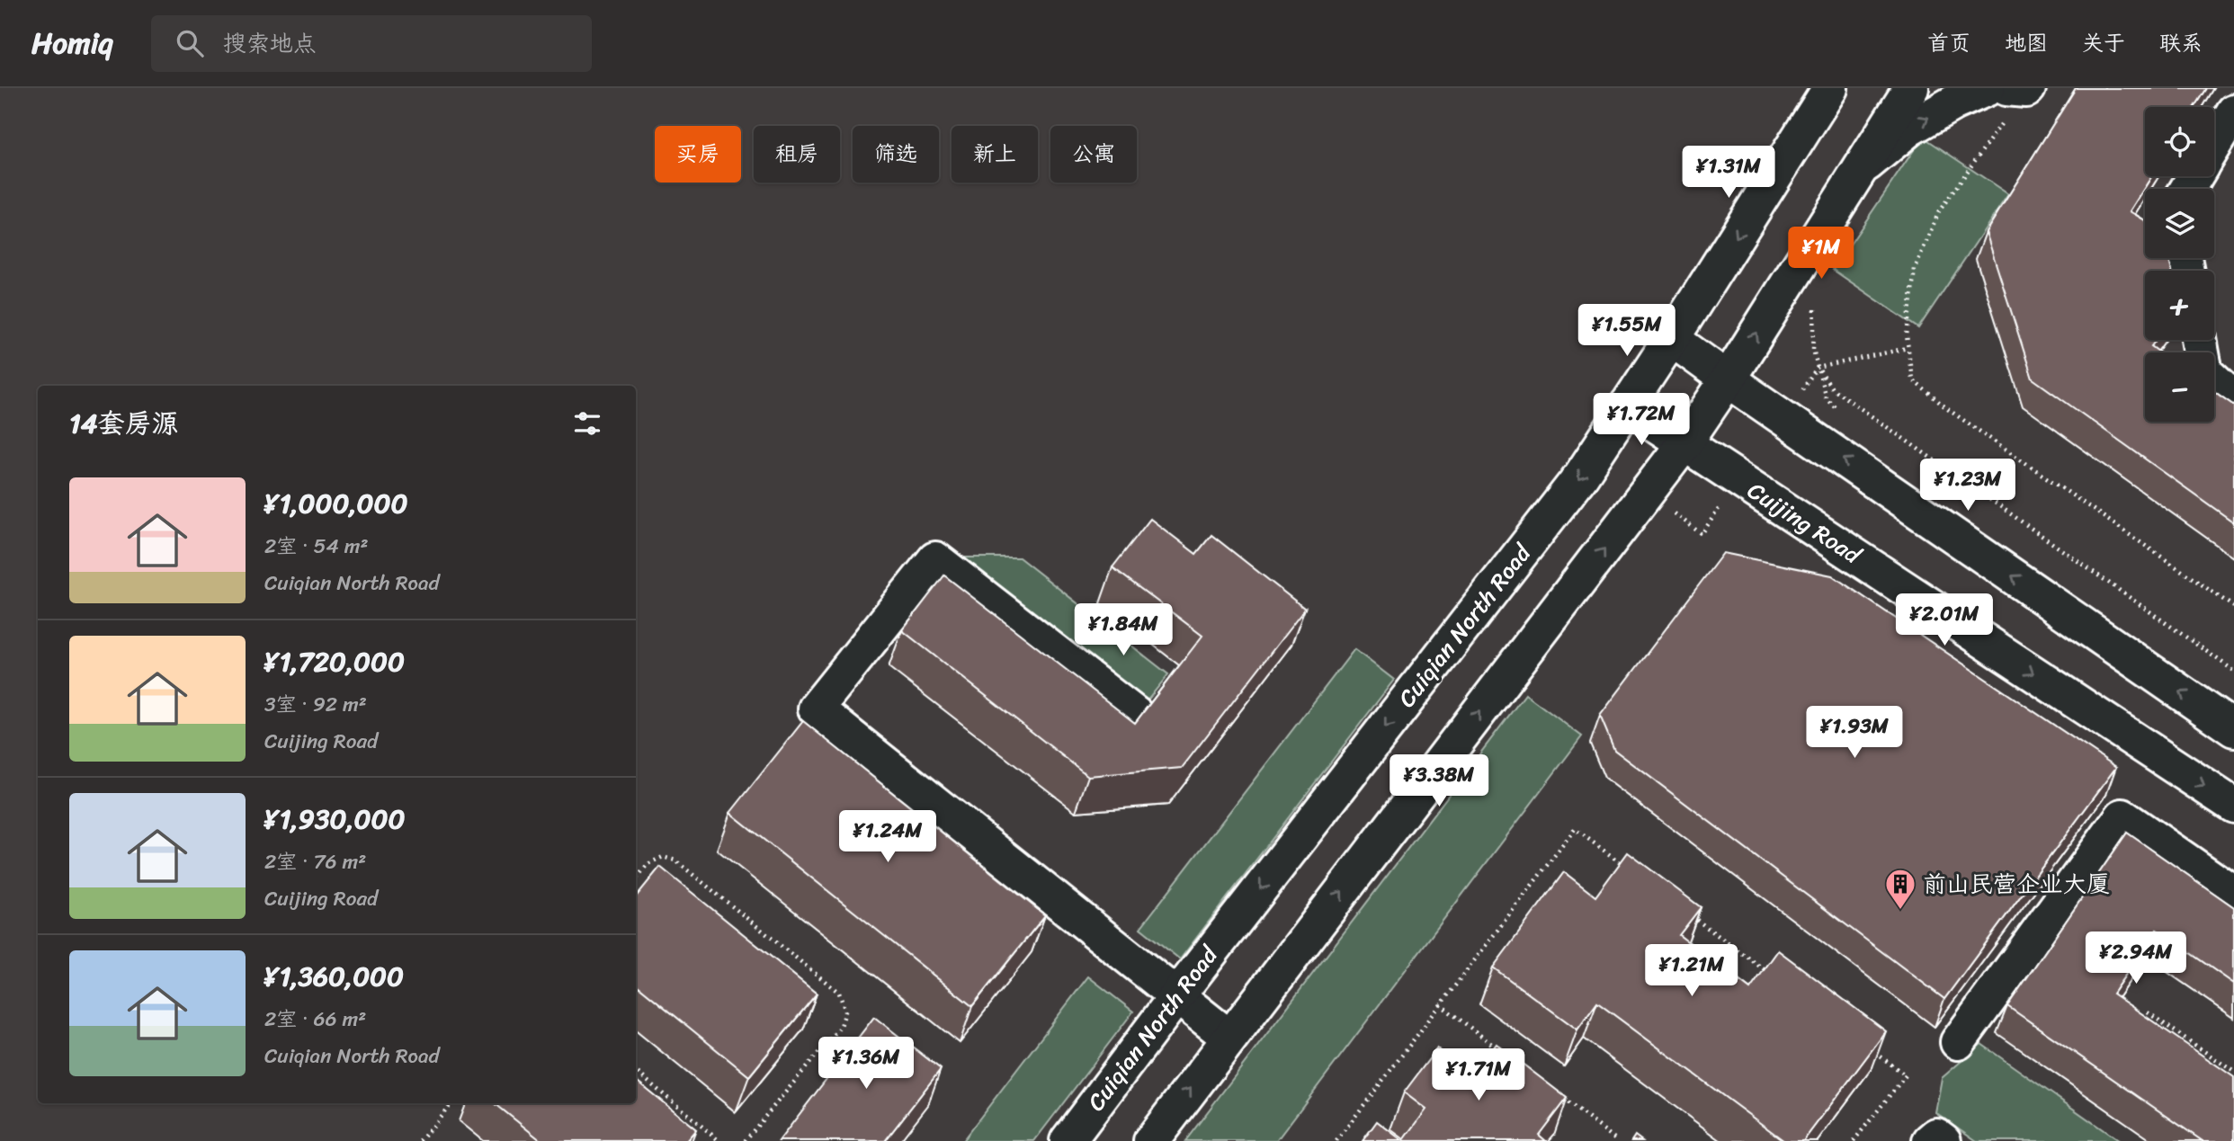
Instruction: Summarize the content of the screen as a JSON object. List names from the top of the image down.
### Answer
{
  "streets": {
    "main road": ["Cuijing Road", "Cuiqian North Road"]
  },
  "crossings": [
    ["Cuijing Road", "Cuiqian North Road"]
  ],
  "places": {
    "building": ["前山民营企业大厦"]
  },
  "page": {
    "header": "Homiq",
    "search": "搜索地点",
    "nav": [
      "首页",
      "地图",
      "关于",
      "联系"
    ],
    "map_buttons": ["+", "−"],
    "chip": [
      "买房",
      "租房",
      "筛选",
      "新上",
      "公寓"
    ],
    "price": [
      "¥1.31M",
      "¥1M",
      "¥1.55M",
      "¥1.72M",
      "¥1.23M",
      "¥2.01M",
      "¥1.84M",
      "¥1.93M",
      "¥3.38M",
      "¥1.24M",
      "¥2.94M",
      "¥1.21M",
      "¥1.36M",
      "¥1.71M"
    ],
    "heading": "14套房源",
    "list": [
      {
        "name": "¥1,000,000",
        "note": "2室 · 54 m² · Cuiqian North Road"
      },
      {
        "name": "¥1,720,000",
        "note": "3室 · 92 m² · Cuijing Road"
      },
      {
        "name": "¥1,930,000",
        "note": "2室 · 76 m² · Cuijing Road"
      },
      {
        "name": "¥1,360,000",
        "note": "2室 · 66 m² · Cuiqian North Road"
      }
    ]
  }
}
